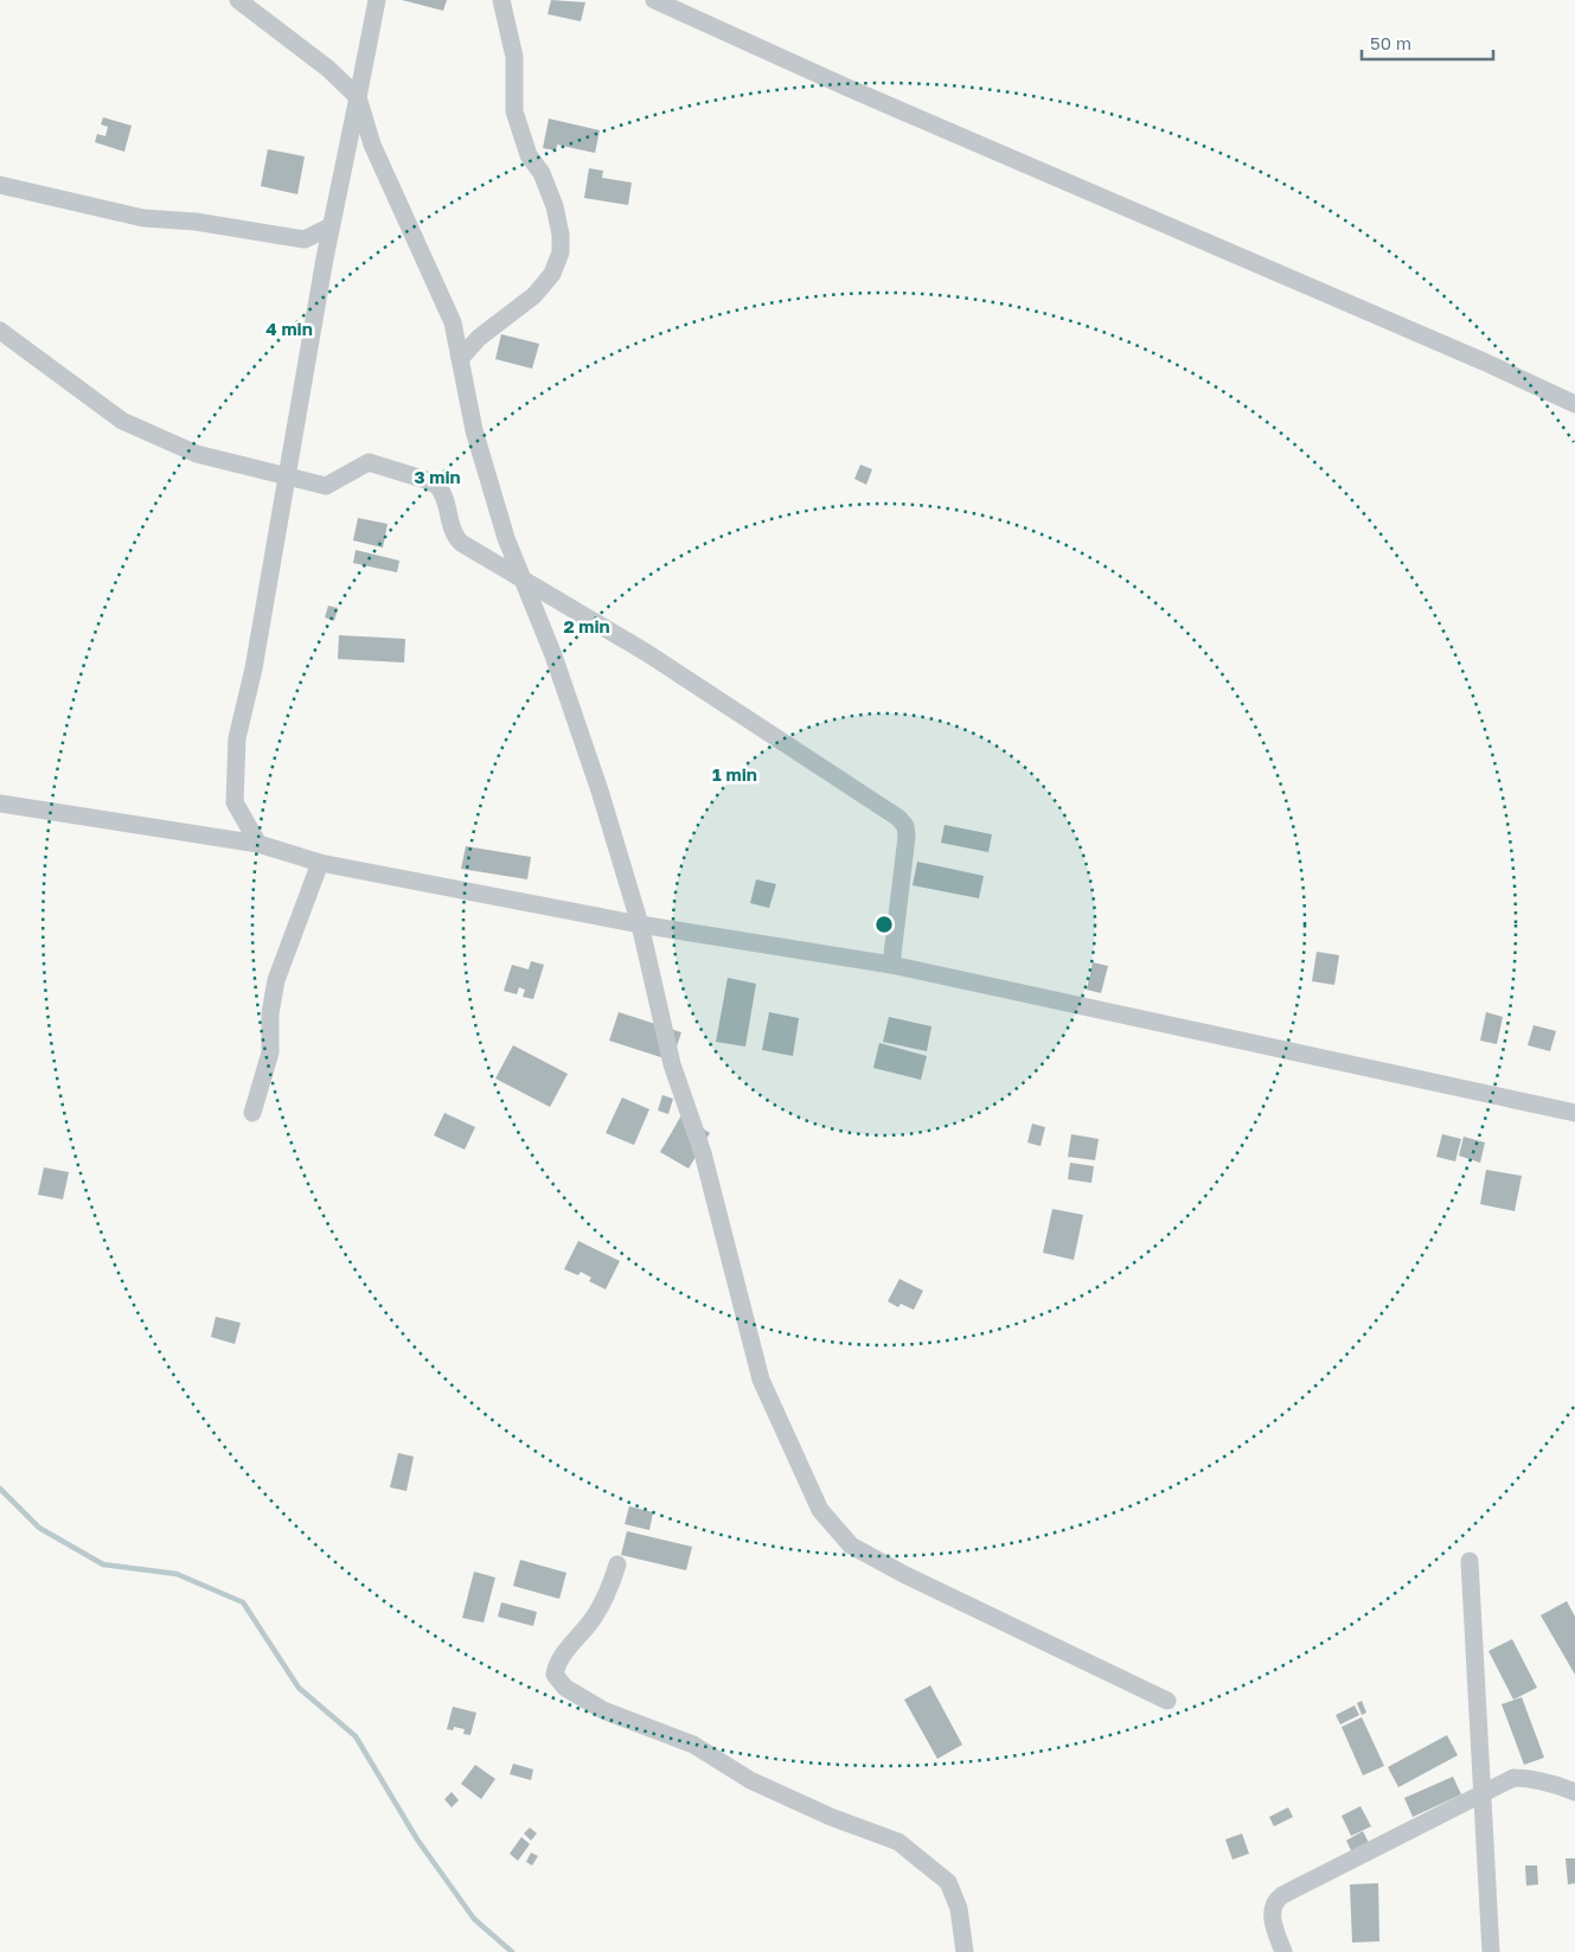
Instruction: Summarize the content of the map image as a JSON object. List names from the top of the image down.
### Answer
{
  "scale_bar": "50 m",
  "rings": [
    "4 min",
    "3 min",
    "2 min",
    "1 min"
  ]
}
